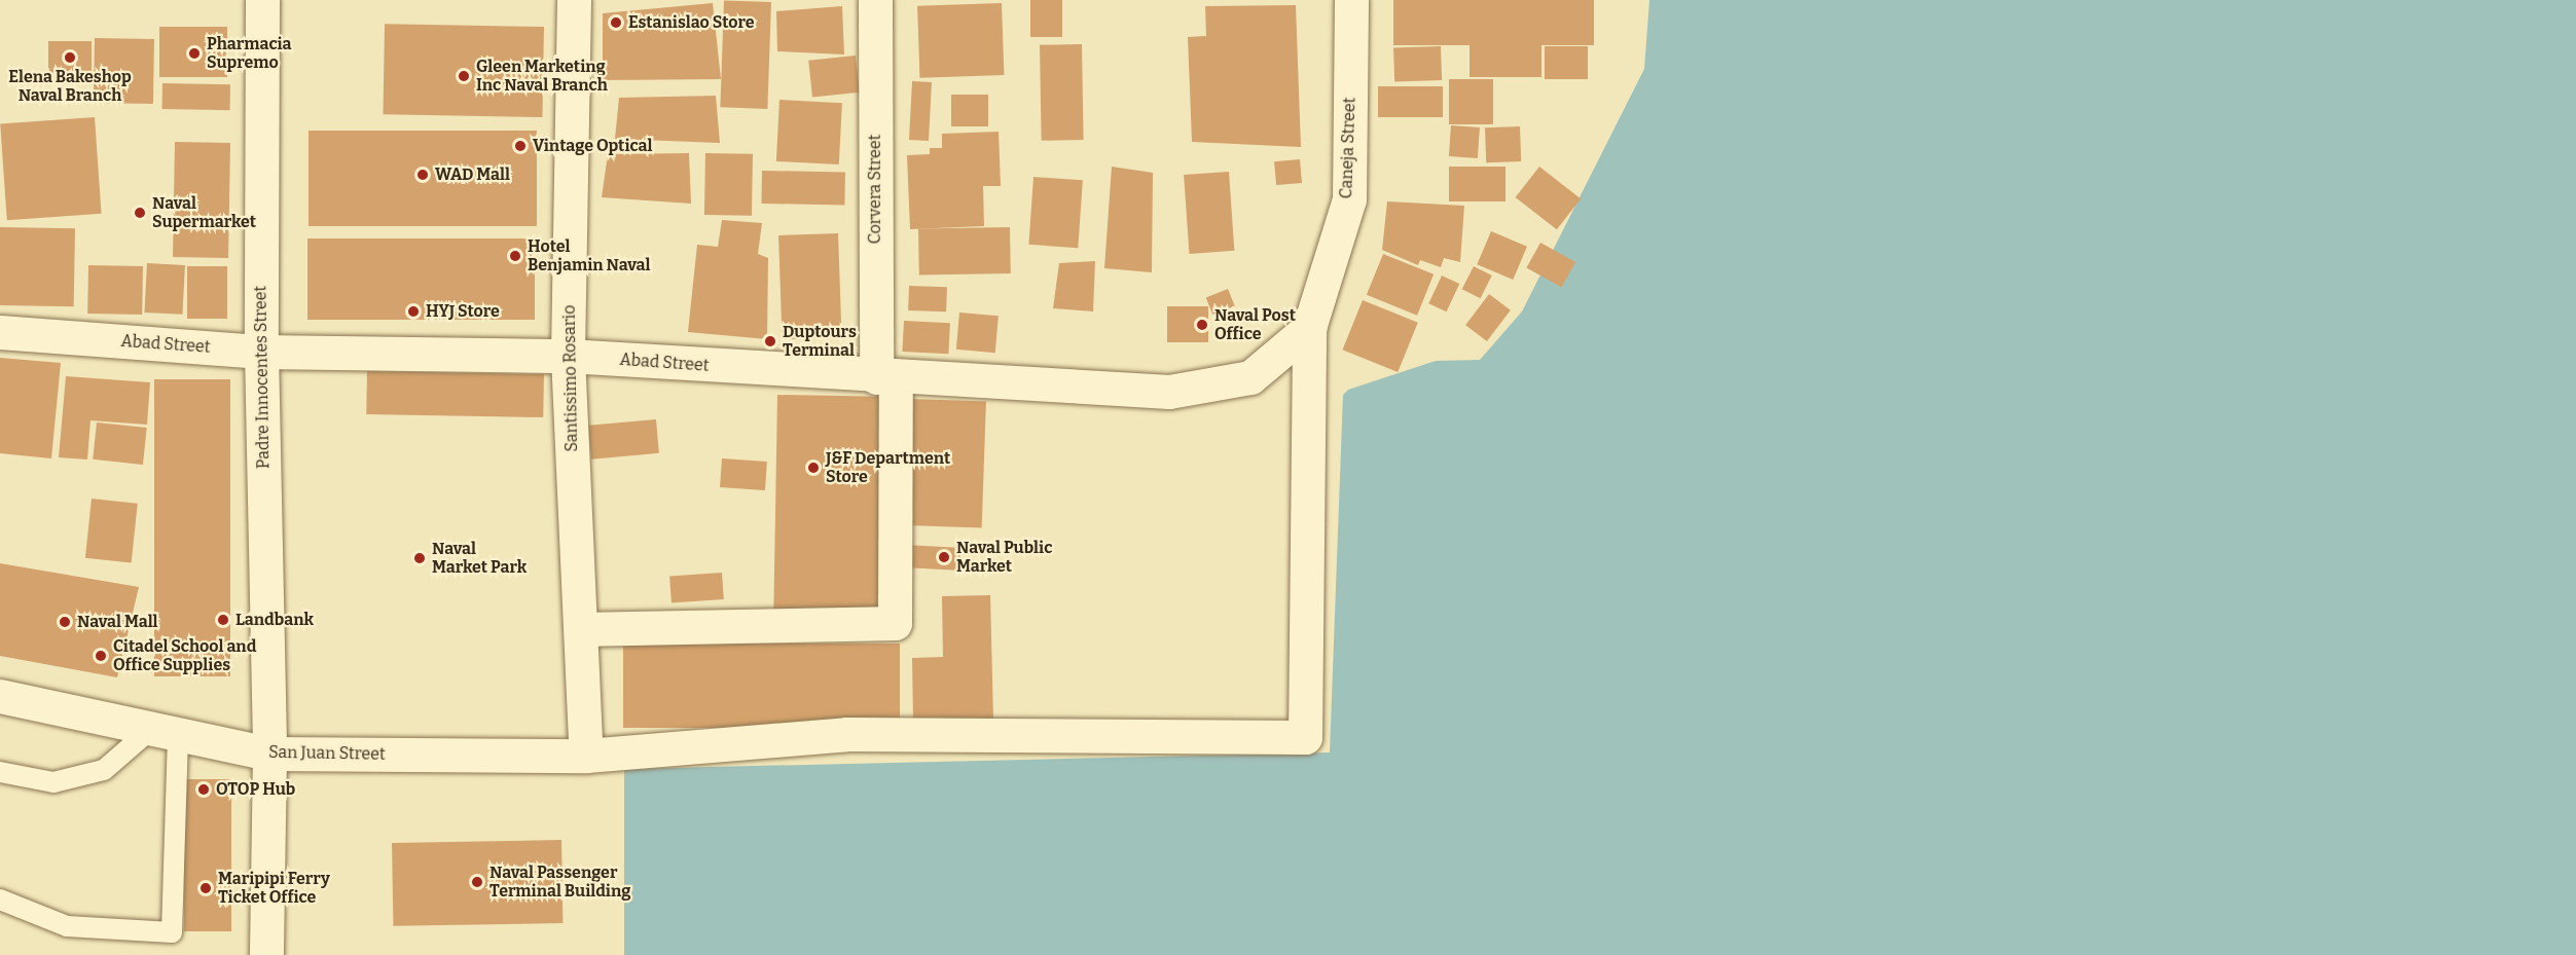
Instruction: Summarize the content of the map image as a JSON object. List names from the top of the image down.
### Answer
{
  "streets": {
    "street": [
      "Caneja Street",
      "Corvera Street",
      "Abad Street",
      "Padre Innocentes Street",
      "Santissimo Rosario",
      "San Juan Street"
    ]
  },
  "crossings": [
    ["Caneja Street", "Abad Street"],
    ["Caneja Street", "Santissimo Rosario"],
    ["Caneja Street", "San Juan Street"],
    ["Corvera Street", "Abad Street"],
    ["Corvera Street", "Santissimo Rosario"],
    ["Abad Street", "Padre Innocentes Street"],
    ["Abad Street", "Santissimo Rosario"],
    ["Padre Innocentes Street", "San Juan Street"],
    ["Santissimo Rosario", "San Juan Street"]
  ],
  "places": [
    "Estanislao Store",
    "Pharmacia Supremo",
    "Elena Bakeshop Naval Branch",
    "Gleen Marketing Inc Naval Branch",
    "Vintage Optical",
    "WAD Mall",
    "Naval Supermarket",
    "Hotel Benjamin Naval",
    "HYJ Store",
    "Naval Post Office",
    "Duptours Terminal",
    "J&F Department Store",
    "Naval Public Market",
    "Naval Market Park",
    "Landbank",
    "Naval Mall",
    "Citadel School and Office Supplies",
    "OTOP Hub",
    "Naval Passenger Terminal Building",
    "Maripipi Ferry Ticket Office"
  ]
}
